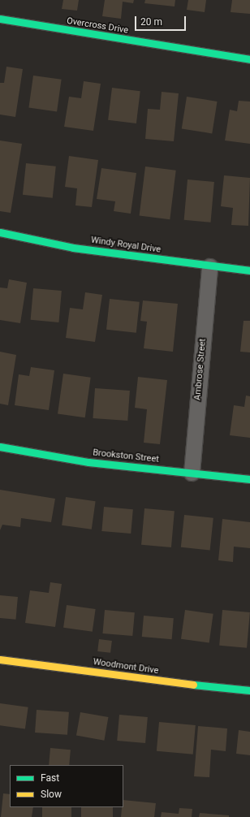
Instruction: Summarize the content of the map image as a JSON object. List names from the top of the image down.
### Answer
{
  "streets": {
    "street": [
      "Overcross Drive",
      "Windy Royal Drive",
      "Ambrose Street",
      "Brookston Street",
      "Woodmont Drive"
    ]
  },
  "crossings": [
    ["Windy Royal Drive", "Ambrose Street"],
    ["Ambrose Street", "Brookston Street"]
  ],
  "legend": ["Fast", "Slow"],
  "scale_bar": "20 m"
}
